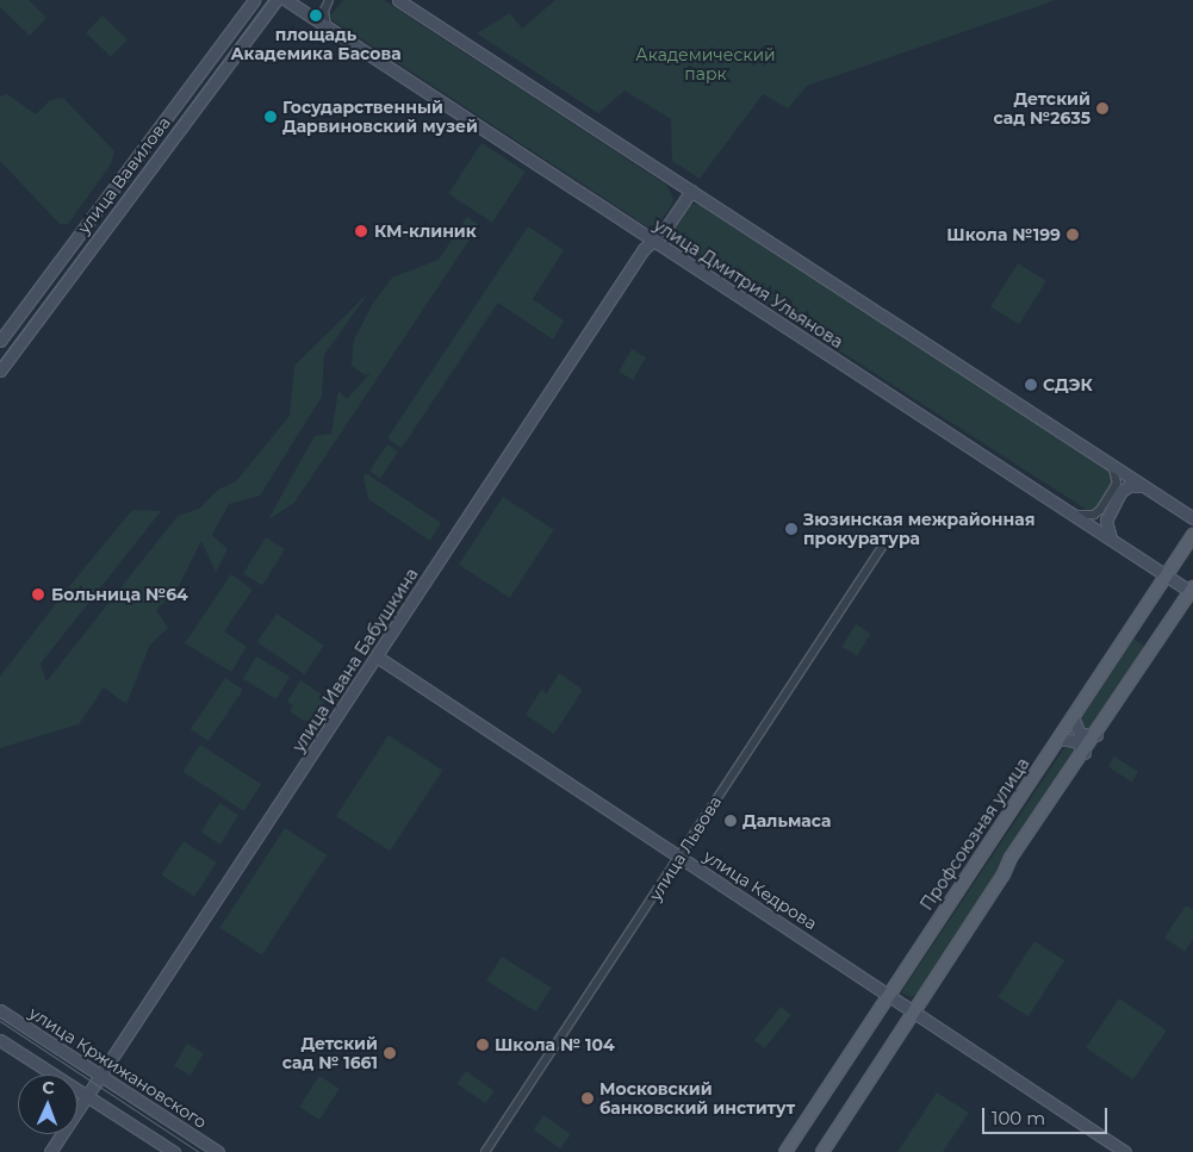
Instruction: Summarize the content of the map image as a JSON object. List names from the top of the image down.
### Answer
{
  "streets": {
    "main road": [
      "улица Вавилова",
      "улица Дмитрия Ульянова",
      "улица Ивана Бабушкина",
      "Профсоюзная улица",
      "улица Кедрова",
      "улица Кржижановского"
    ],
    "street": ["улица Львова"]
  },
  "crossings": [
    ["улица Дмитрия Ульянова", "улица Ивана Бабушкина"],
    ["улица Дмитрия Ульянова", "Профсоюзная улица"],
    ["улица Ивана Бабушкина", "улица Кедрова"],
    ["улица Ивана Бабушкина", "улица Кржижановского"],
    ["Профсоюзная улица", "улица Кедрова"],
    ["улица Львова", "улица Кедрова"]
  ],
  "parks": ["Академический парк"],
  "places": [
    "площадь Академика Басова",
    "Детский сад №2635",
    "Государственный Дарвиновский музей",
    "КМ-клиник",
    "Школа №199",
    "СДЭК",
    "Зюзинская межрайонная прокуратура",
    "Больница №64",
    "Дальмаса",
    "Школа № 104",
    "Детский сад № 1661",
    "Московский банковский институт"
  ],
  "scale_bar": "100 m",
  "north": "top"
}
